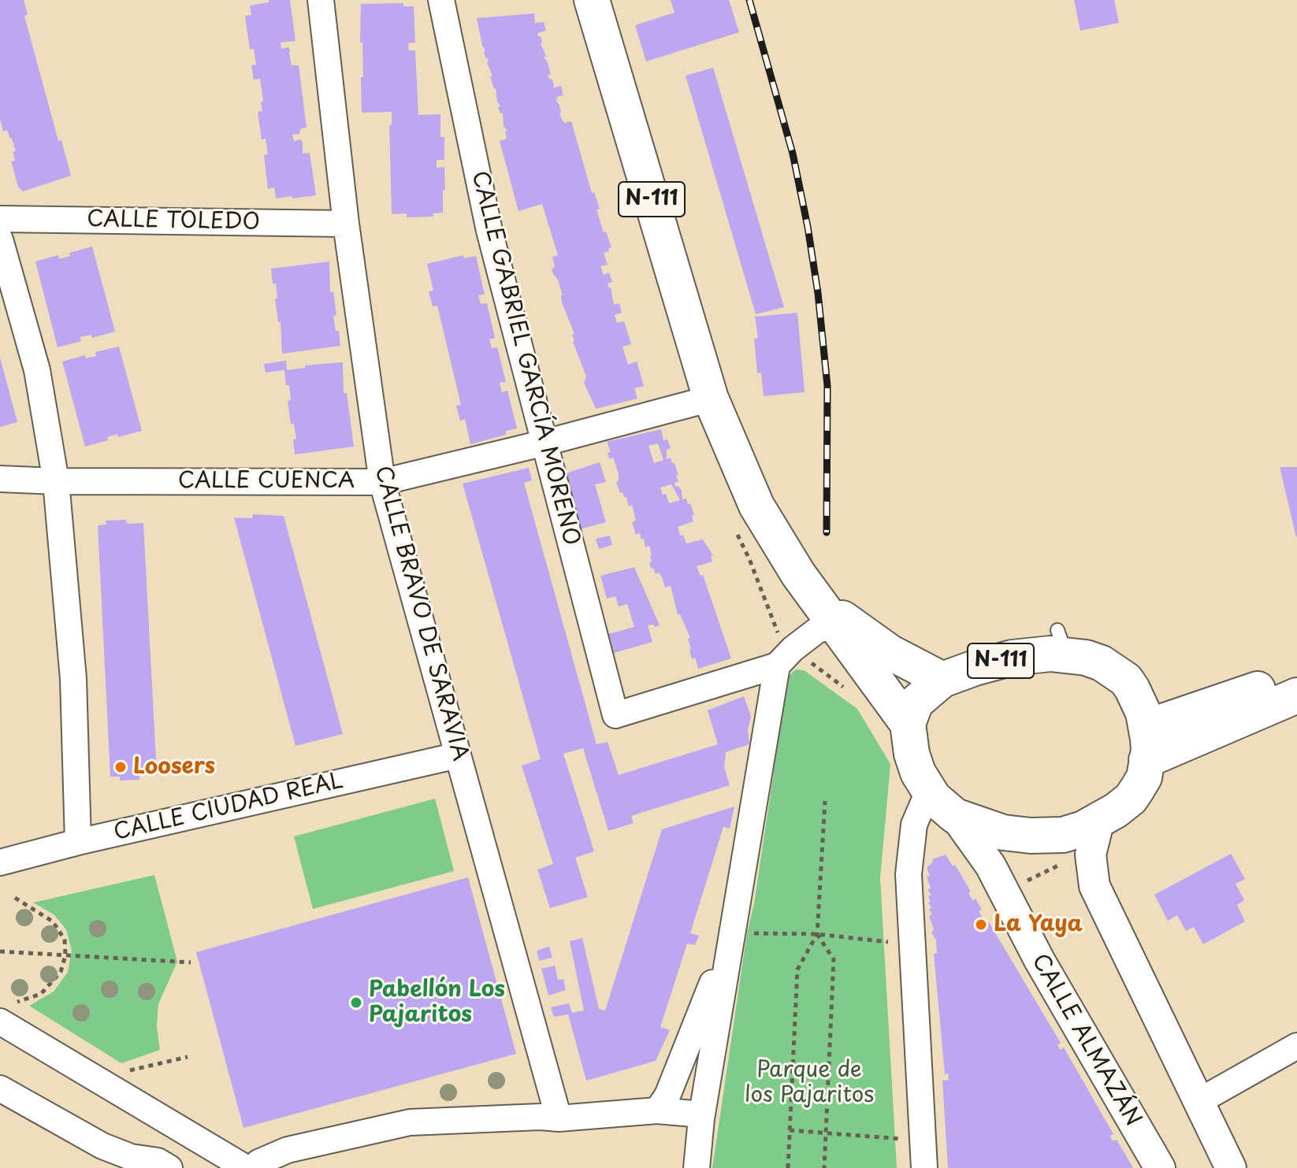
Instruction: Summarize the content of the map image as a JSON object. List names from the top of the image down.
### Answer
{
  "streets": {
    "main road": ["N-111"],
    "street": [
      "CALLE TOLEDO",
      "CALLE GABRIEL GARCÍA MORENO",
      "CALLE CUENCA",
      "CALLE BRAVO DE SARAVIA",
      "CALLE CIUDAD REAL",
      "CALLE ALMAZÁN"
    ]
  },
  "crossings": [
    ["N-111", "CALLE CUENCA"],
    ["N-111", "CALLE ALMAZÁN"],
    ["CALLE TOLEDO", "CALLE BRAVO DE SARAVIA"],
    ["CALLE GABRIEL GARCÍA MORENO", "CALLE CUENCA"],
    ["CALLE CUENCA", "CALLE BRAVO DE SARAVIA"],
    ["CALLE BRAVO DE SARAVIA", "CALLE CIUDAD REAL"]
  ],
  "parks": ["Parque de los Pajaritos"],
  "places": ["Loosers", "La Yaya", "Pabellón Los Pajaritos"]
}
